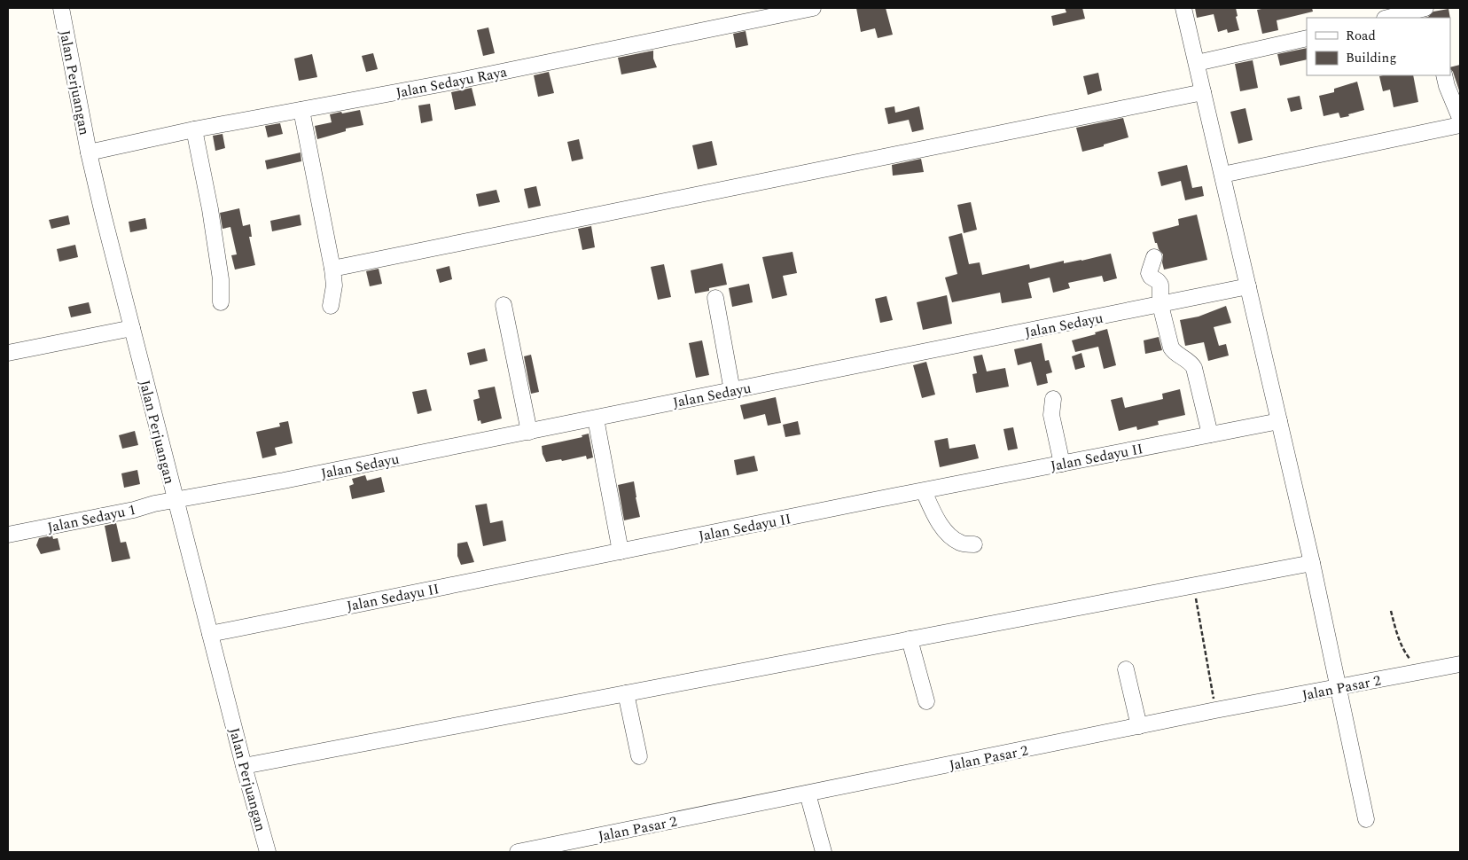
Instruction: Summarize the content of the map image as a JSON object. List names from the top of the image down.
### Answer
{
  "streets": {
    "street": [
      "Jalan Sedayu Raya",
      "Jalan Perjuangan",
      "Jalan Sedayu",
      "Jalan Sedayu II",
      "Jalan Sedayu 1",
      "Jalan Pasar 2"
    ]
  },
  "crossings": [
    ["Jalan Sedayu Raya", "Jalan Perjuangan"],
    ["Jalan Perjuangan", "Jalan Sedayu"],
    ["Jalan Perjuangan", "Jalan Sedayu II"],
    ["Jalan Perjuangan", "Jalan Sedayu 1"],
    ["Jalan Sedayu", "Jalan Sedayu 1"]
  ],
  "legend": ["Road", "Building"]
}
